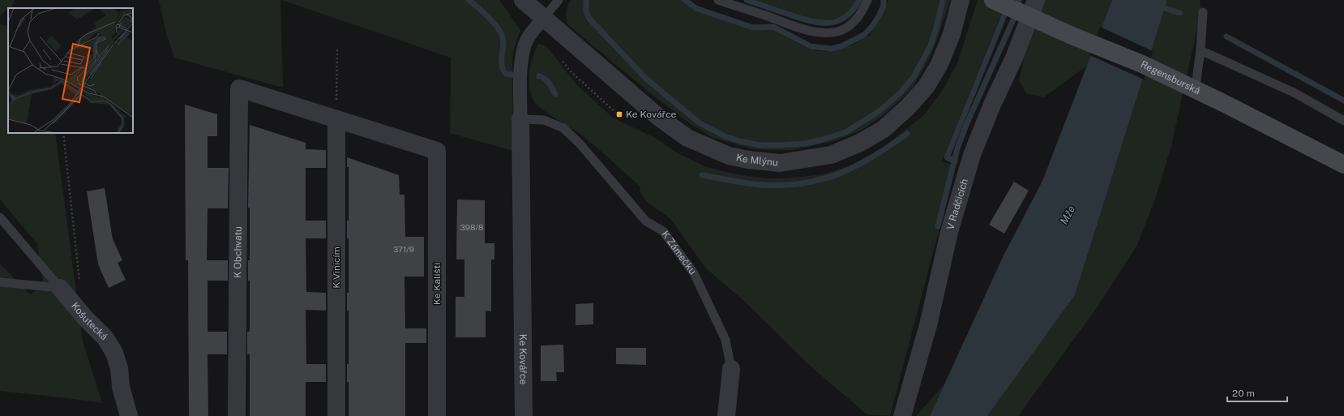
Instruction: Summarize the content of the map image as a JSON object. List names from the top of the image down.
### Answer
{
  "streets": {
    "main road": ["Regensburská"],
    "street": [
      "Ke Mlýnu",
      "V Radčicích",
      "K Obchvatu",
      "K Zámečku",
      "K Vinicím",
      "Ke Kališti",
      "Košutecká",
      "Ke Kovářce"
    ]
  },
  "crossings": [
    ["Ke Mlýnu", "Ke Kovářce"],
    ["K Obchvatu", "K Vinicím"],
    ["K Obchvatu", "Ke Kališti"],
    ["K Zámečku", "Ke Kovářce"],
    ["K Vinicím", "Ke Kališti"]
  ],
  "water": ["Mže"],
  "places": {
    "transit": ["Ke Kovářce"]
  },
  "house_numbers": ["398/8", "371/9"],
  "scale_bar": "20 m"
}
